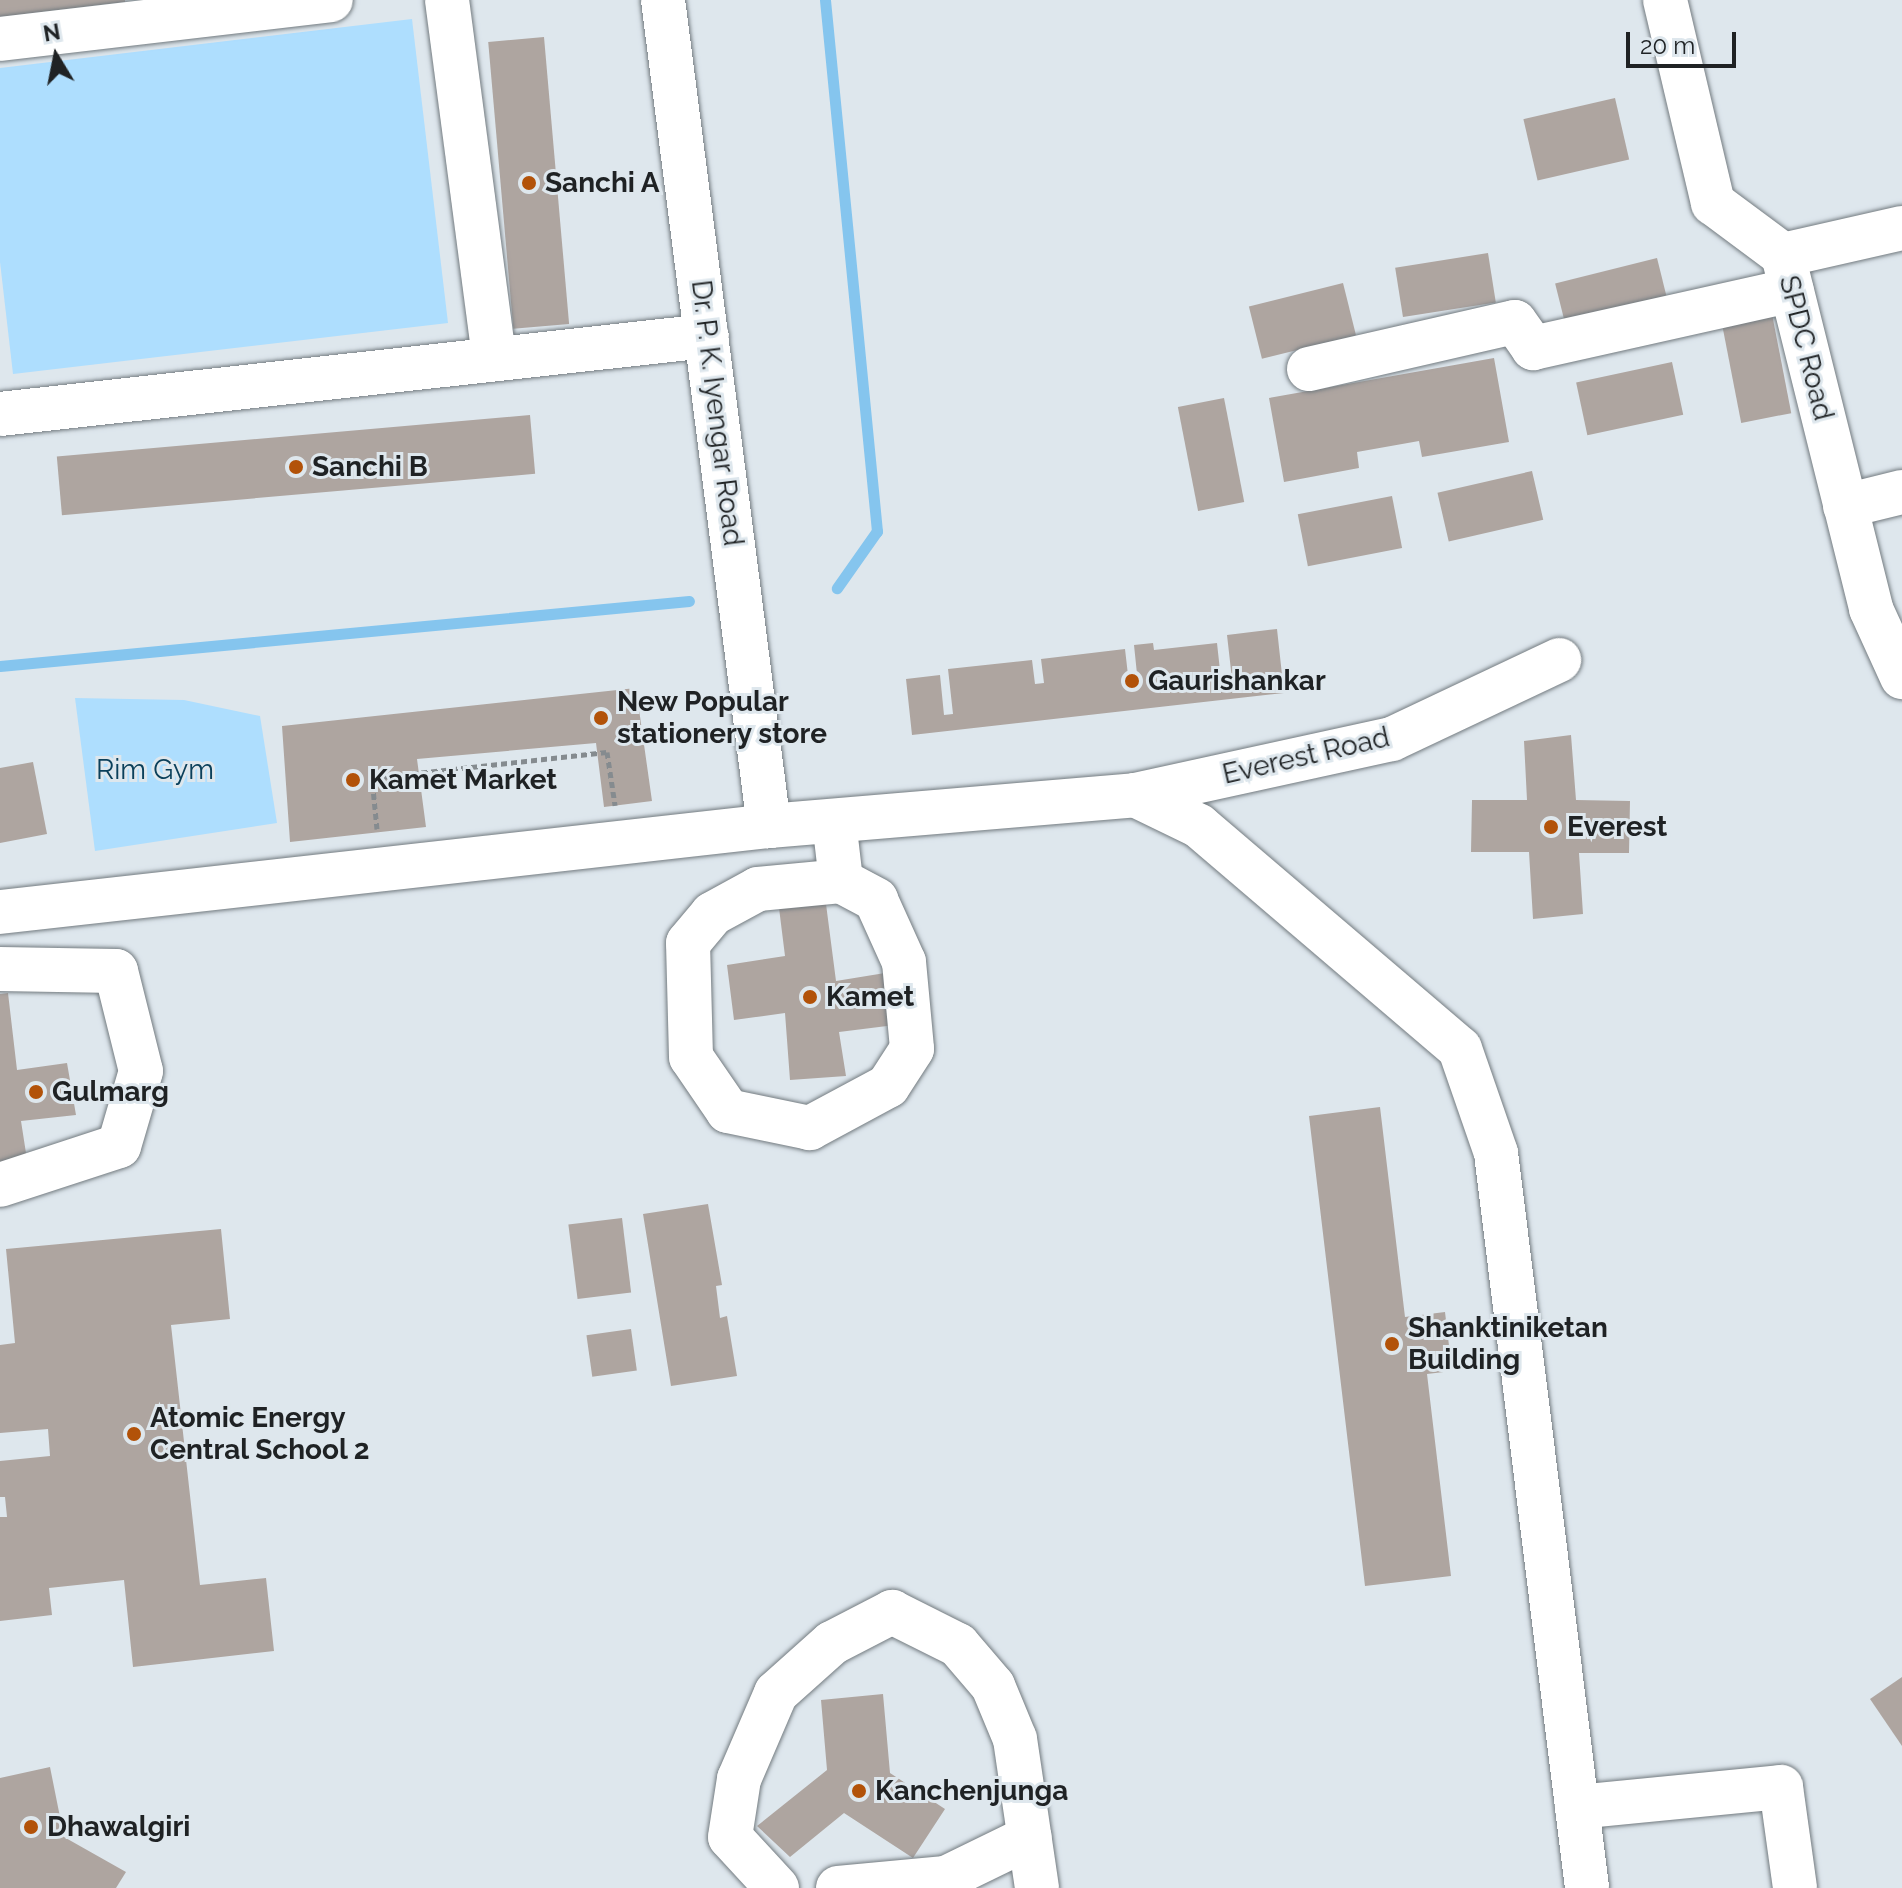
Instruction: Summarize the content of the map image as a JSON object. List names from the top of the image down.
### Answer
{
  "streets": {
    "street": ["SPDC Road", "Dr. P. K. Iyengar Road", "Everest Road"]
  },
  "crossings": [
    ["Dr. P. K. Iyengar Road", "Everest Road"]
  ],
  "parks": ["Rim Gym"],
  "places": [
    "Sanchi A",
    "Sanchi B",
    "Gaurishankar",
    "New Popular stationery store",
    "Kamet Market",
    "Everest",
    "Kamet",
    "Gulmarg",
    "Shanktiniketan Building",
    "Atomic Energy Central School 2",
    "Kanchenjunga",
    "Dhawalgiri"
  ],
  "scale_bar": "20 m",
  "north": "top"
}
